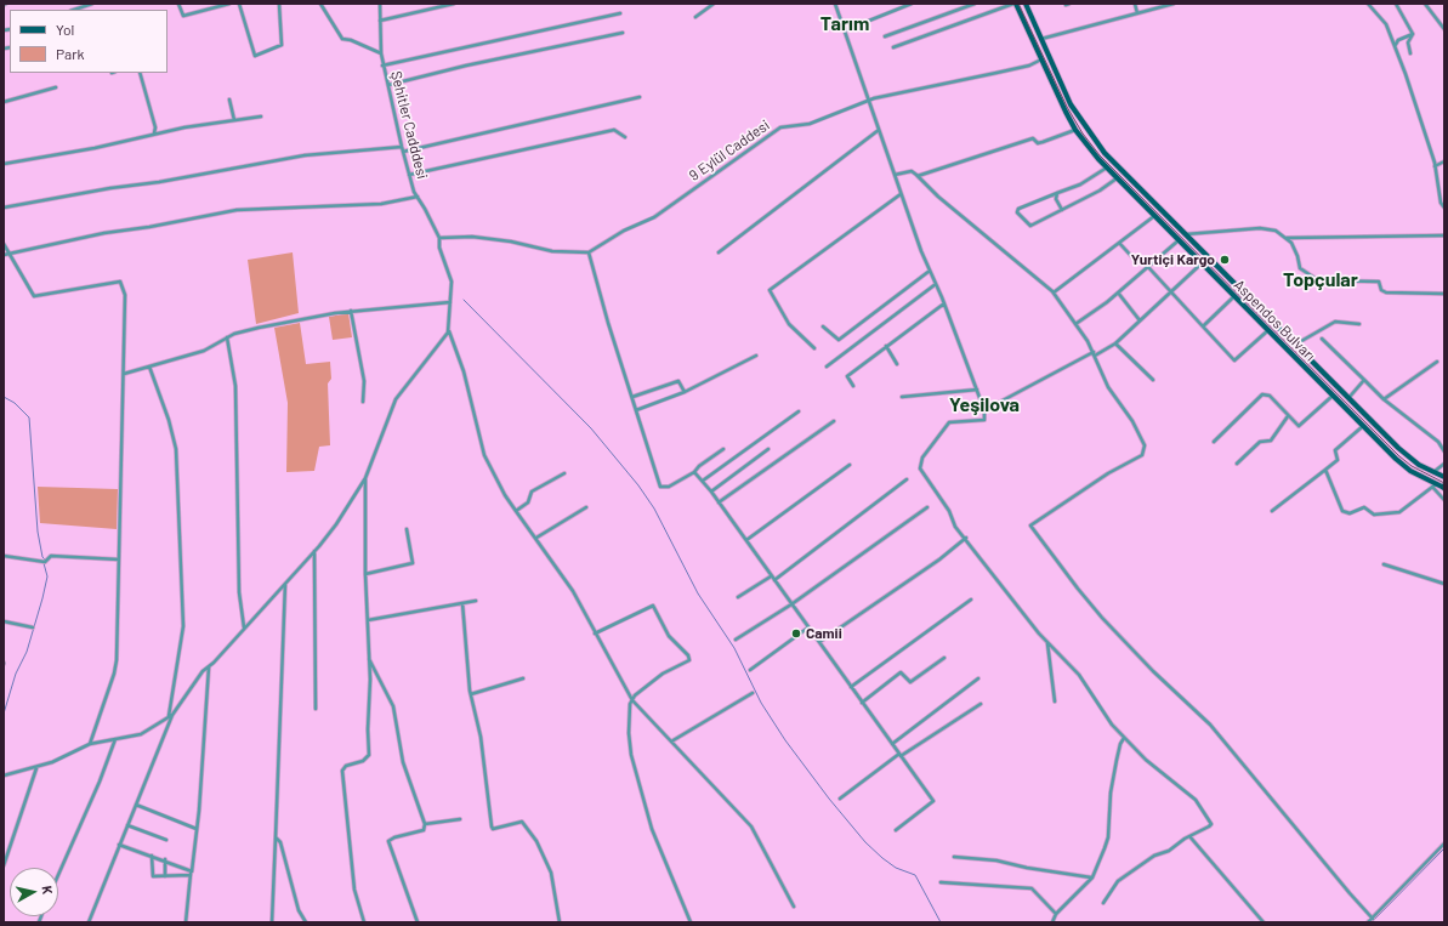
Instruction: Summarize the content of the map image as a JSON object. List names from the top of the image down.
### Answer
{
  "streets": {
    "main road": ["Aspendos Bulvarı"],
    "street": ["Şehitler Cadddesi", "9 Eylül Caddesi"]
  },
  "crossings": [
    ["9 Eylül Caddesi", "Aspendos Bulvarı"]
  ],
  "districts": ["Tarım", "Topçular", "Yeşilova"],
  "places": ["Yurtiçi Kargo", "Camii"],
  "legend": ["Yol", "Park"],
  "north": "right"
}
